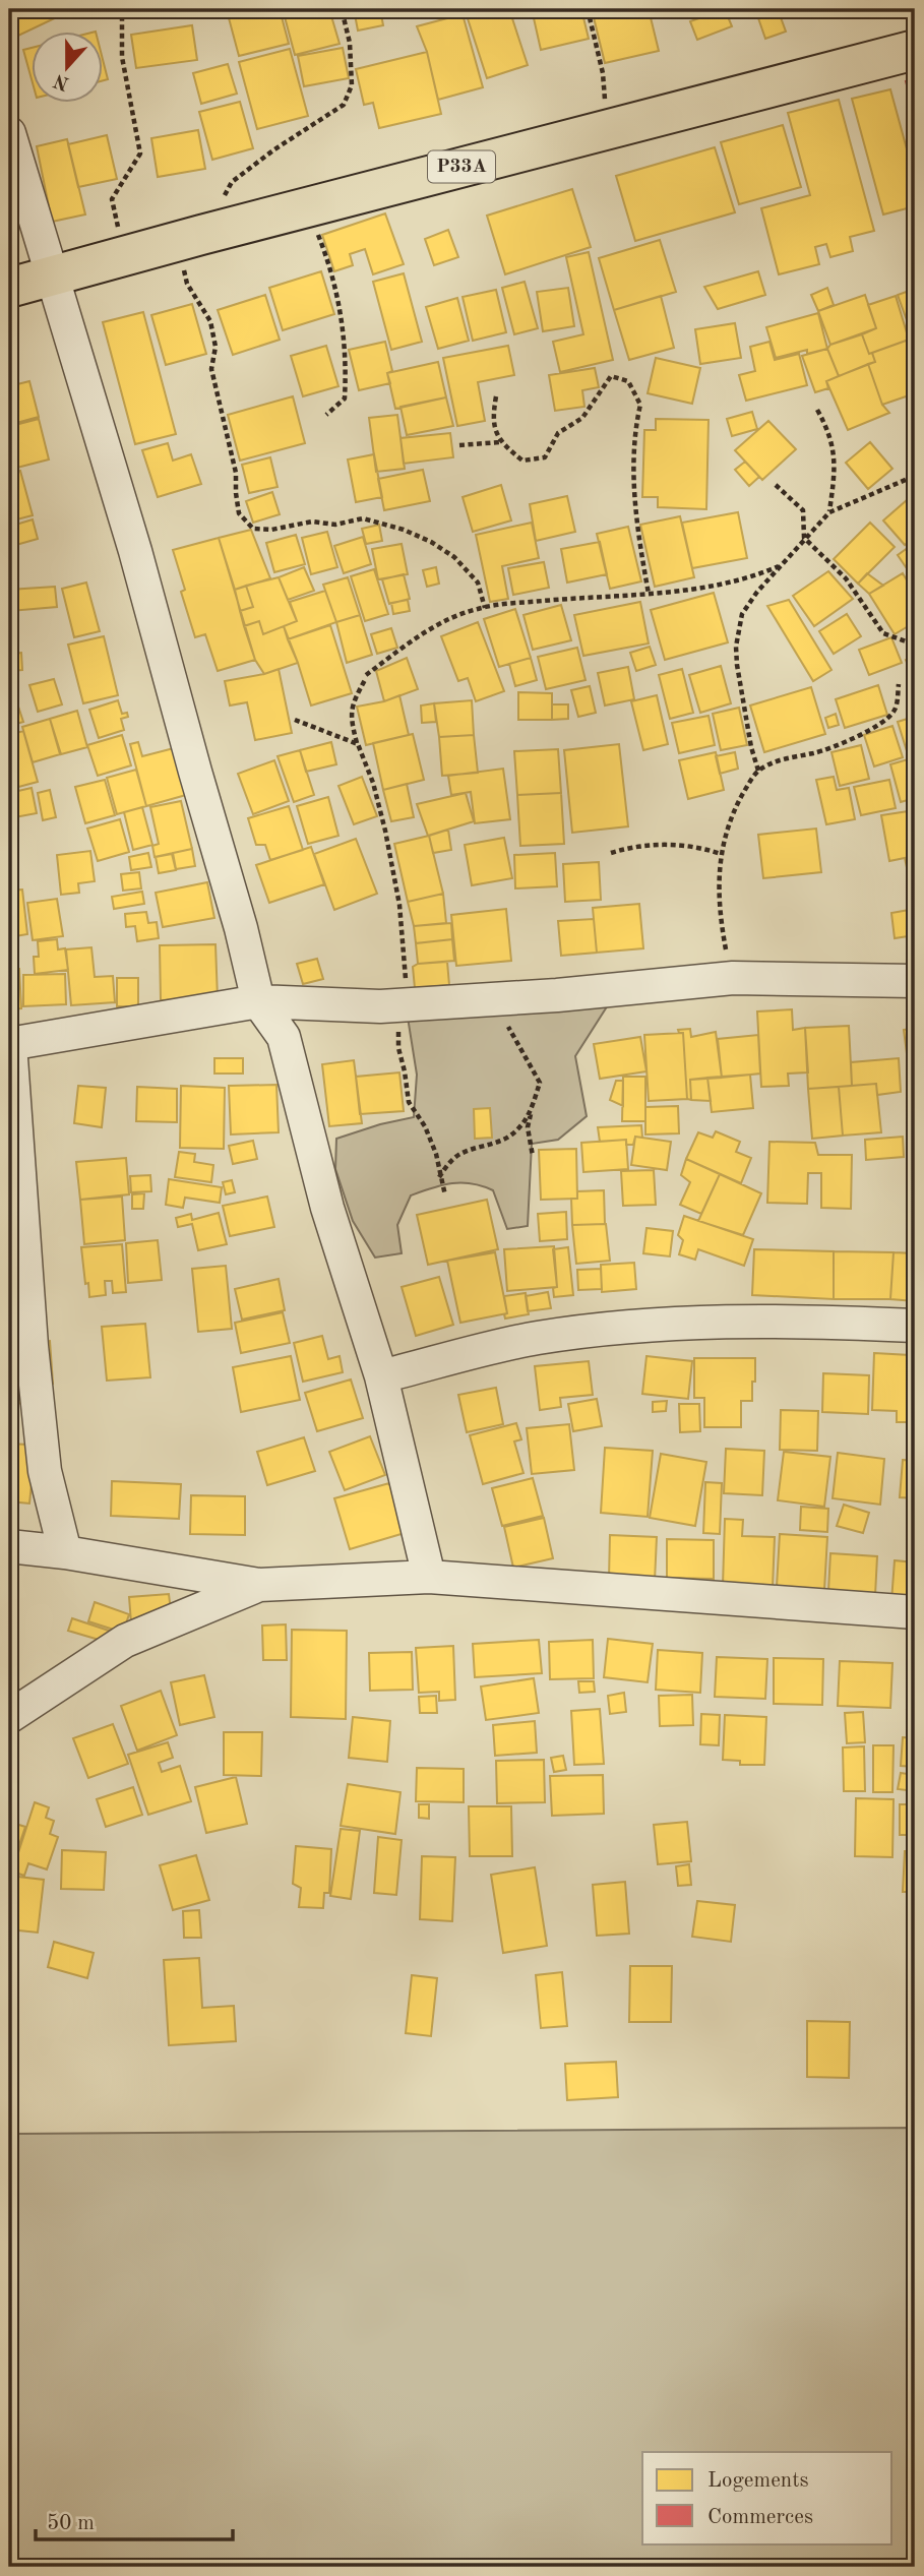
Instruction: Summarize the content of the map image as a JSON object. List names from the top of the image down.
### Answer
{
  "streets": {
    "main road": ["P33A"]
  },
  "legend": ["Logements", "Commerces"],
  "scale_bar": "50 m",
  "north": "bottom"
}
